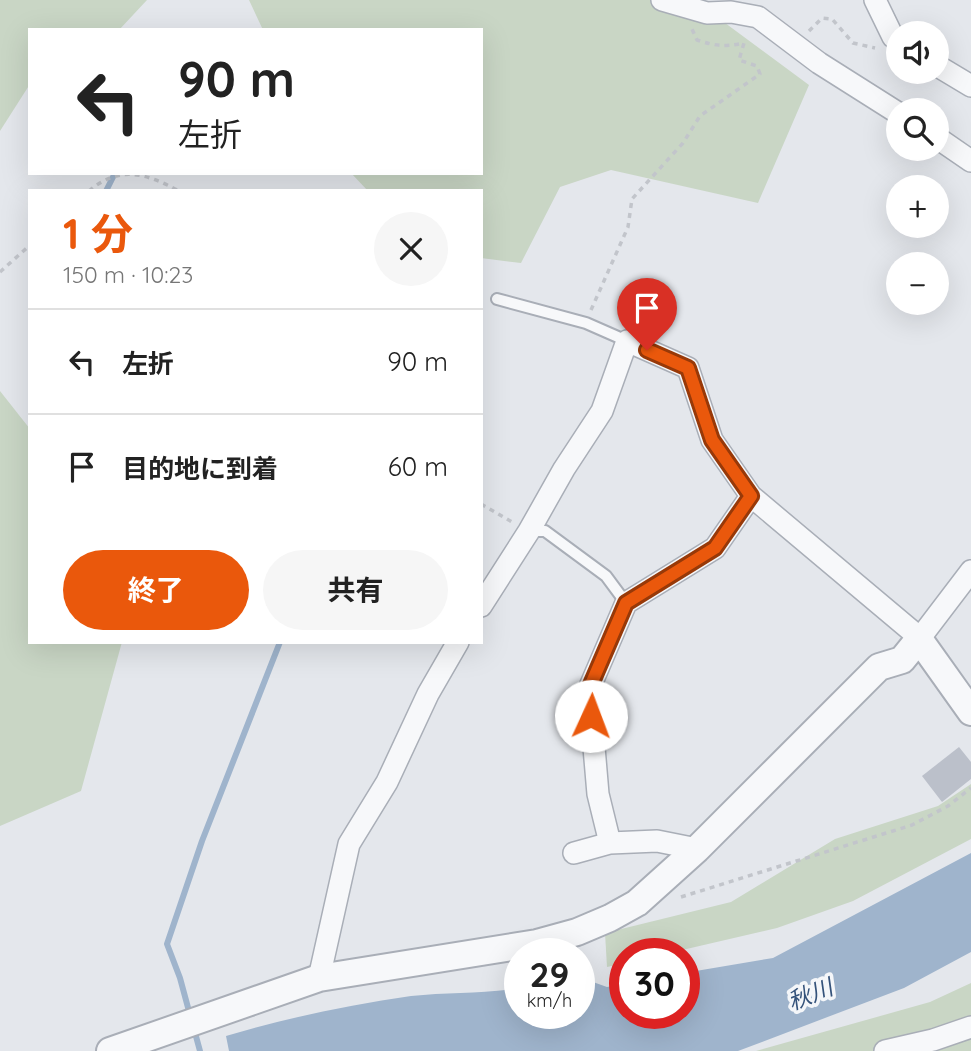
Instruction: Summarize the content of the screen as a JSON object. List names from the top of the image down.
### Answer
{
  "water": ["秋川"],
  "page": {
    "map_buttons": ["+", "−"],
    "turn": ["90 m", "左折"],
    "heading": ["1 分", "150 m · 10:23"],
    "list": [
      {
        "name": "左折",
        "value": "90 m"
      },
      {
        "name": "目的地に到着",
        "value": "60 m"
      }
    ],
    "buttons": ["終了", "共有"],
    "speed": "29 km/h",
    "limit": "30"
  }
}
